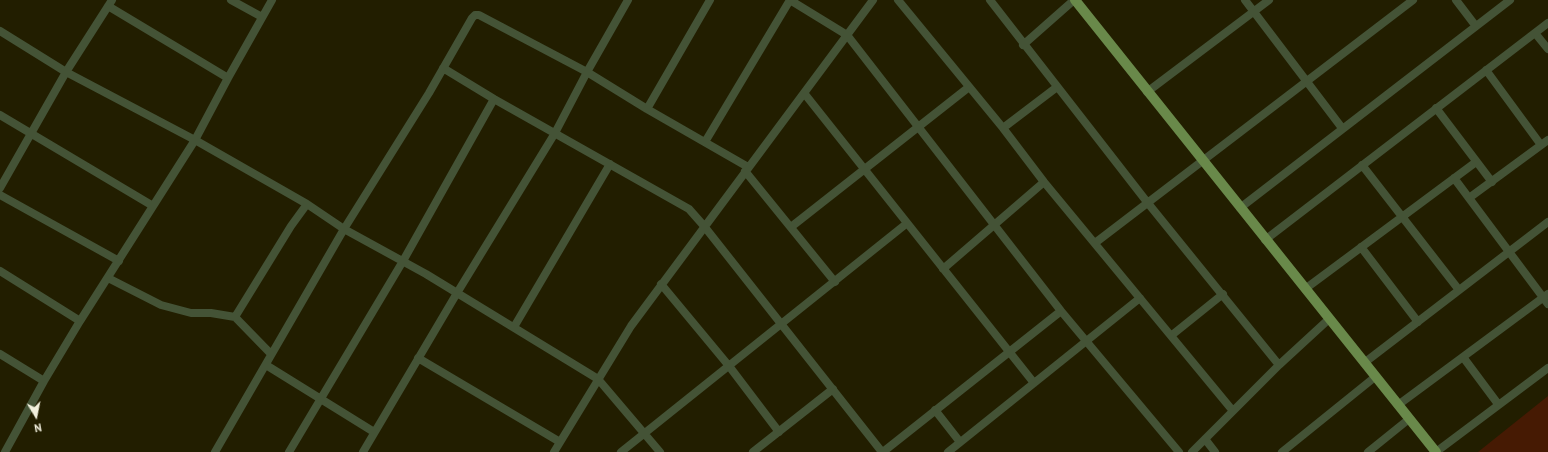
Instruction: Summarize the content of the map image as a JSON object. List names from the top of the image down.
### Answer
{
  "north": "bottom"
}
